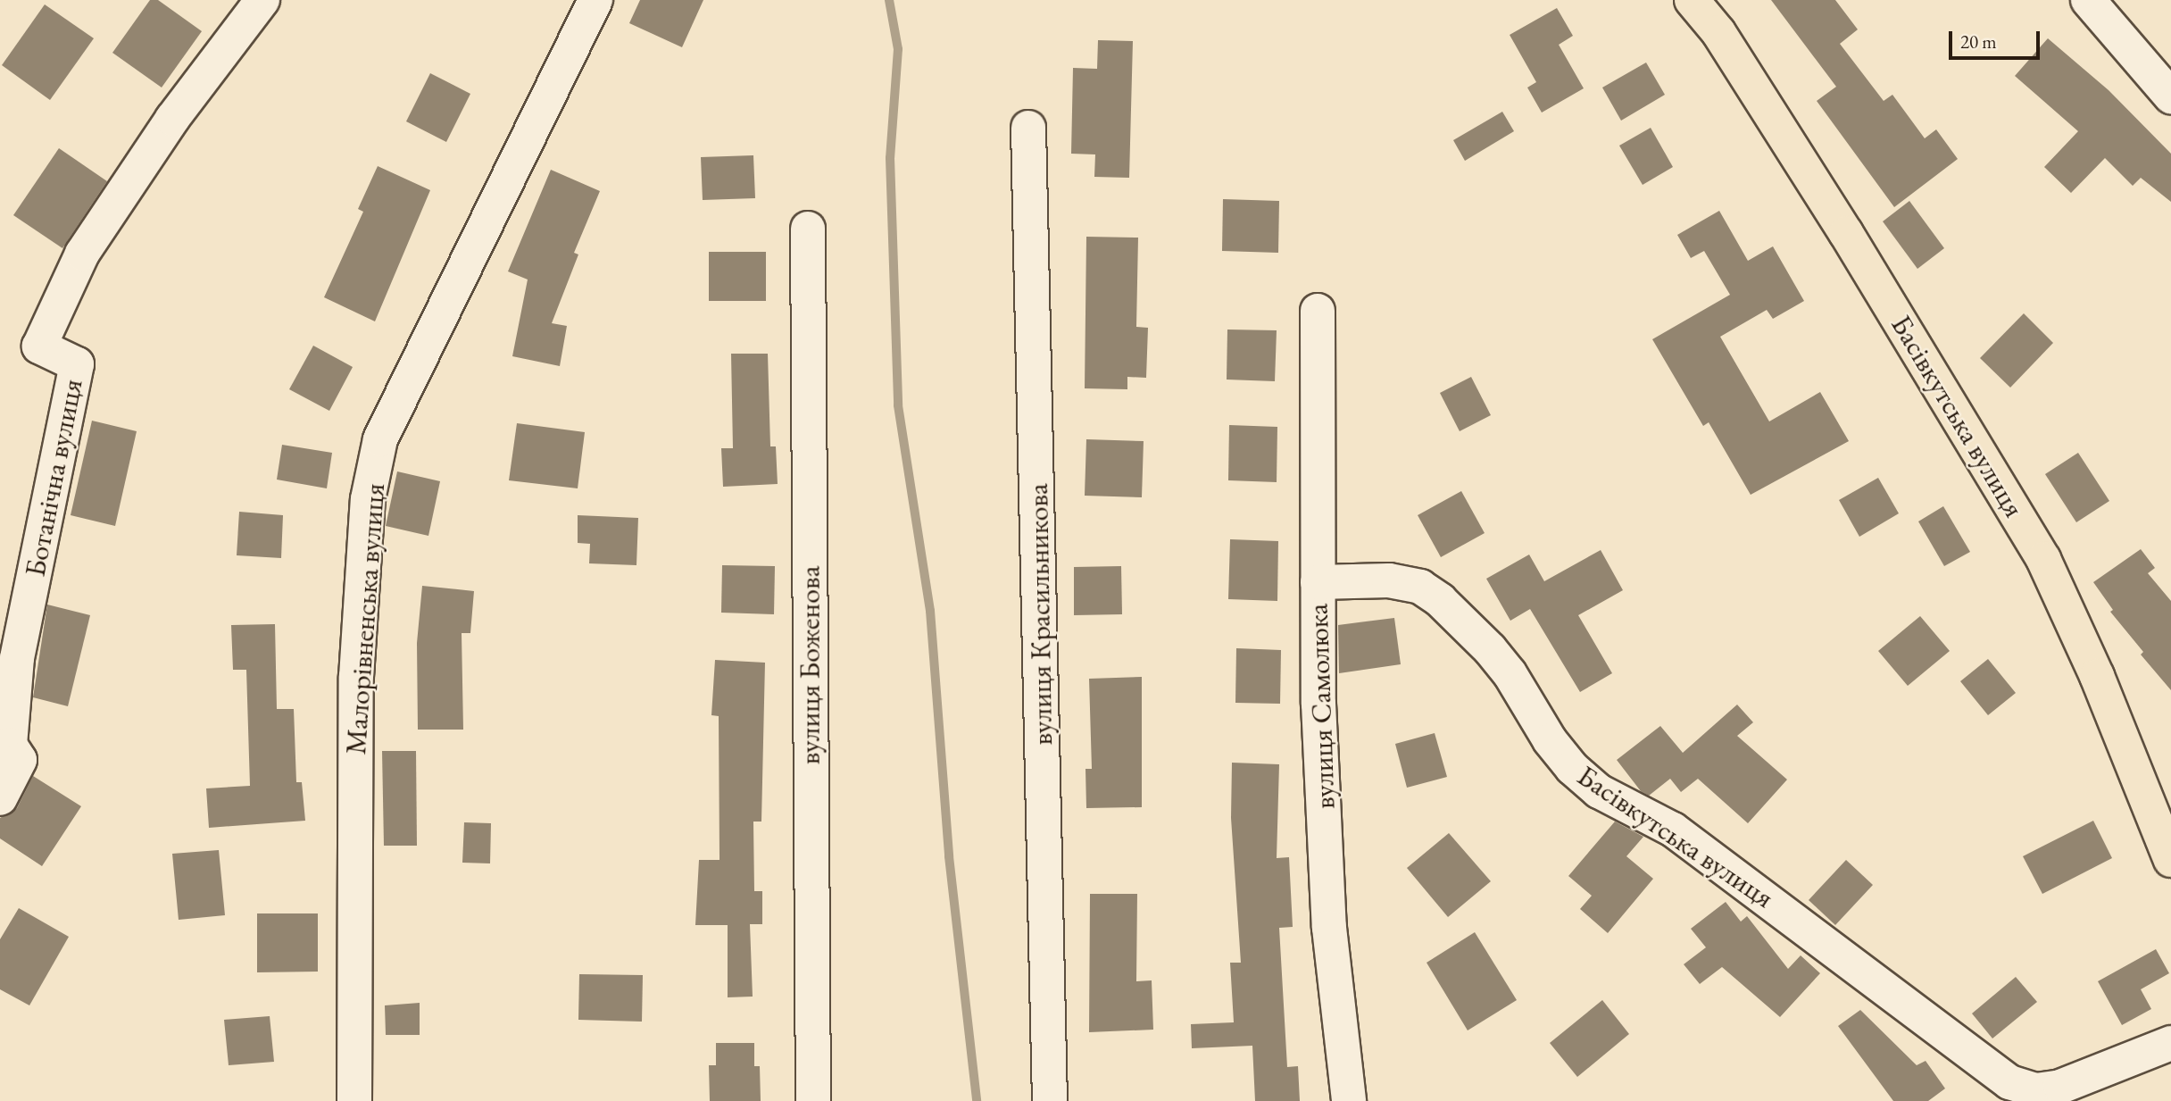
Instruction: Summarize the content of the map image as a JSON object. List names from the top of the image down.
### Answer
{
  "streets": {
    "main road": ["Басівкутська вулиця"],
    "street": [
      "Ботанічна вулиця",
      "вулиця Красильникова",
      "Малорівненська вулиця",
      "вулиця Боженова",
      "вулиця Самолюка"
    ]
  },
  "crossings": [
    ["Басівкутська вулиця", "вулиця Самолюка"]
  ],
  "scale_bar": "20 m"
}
